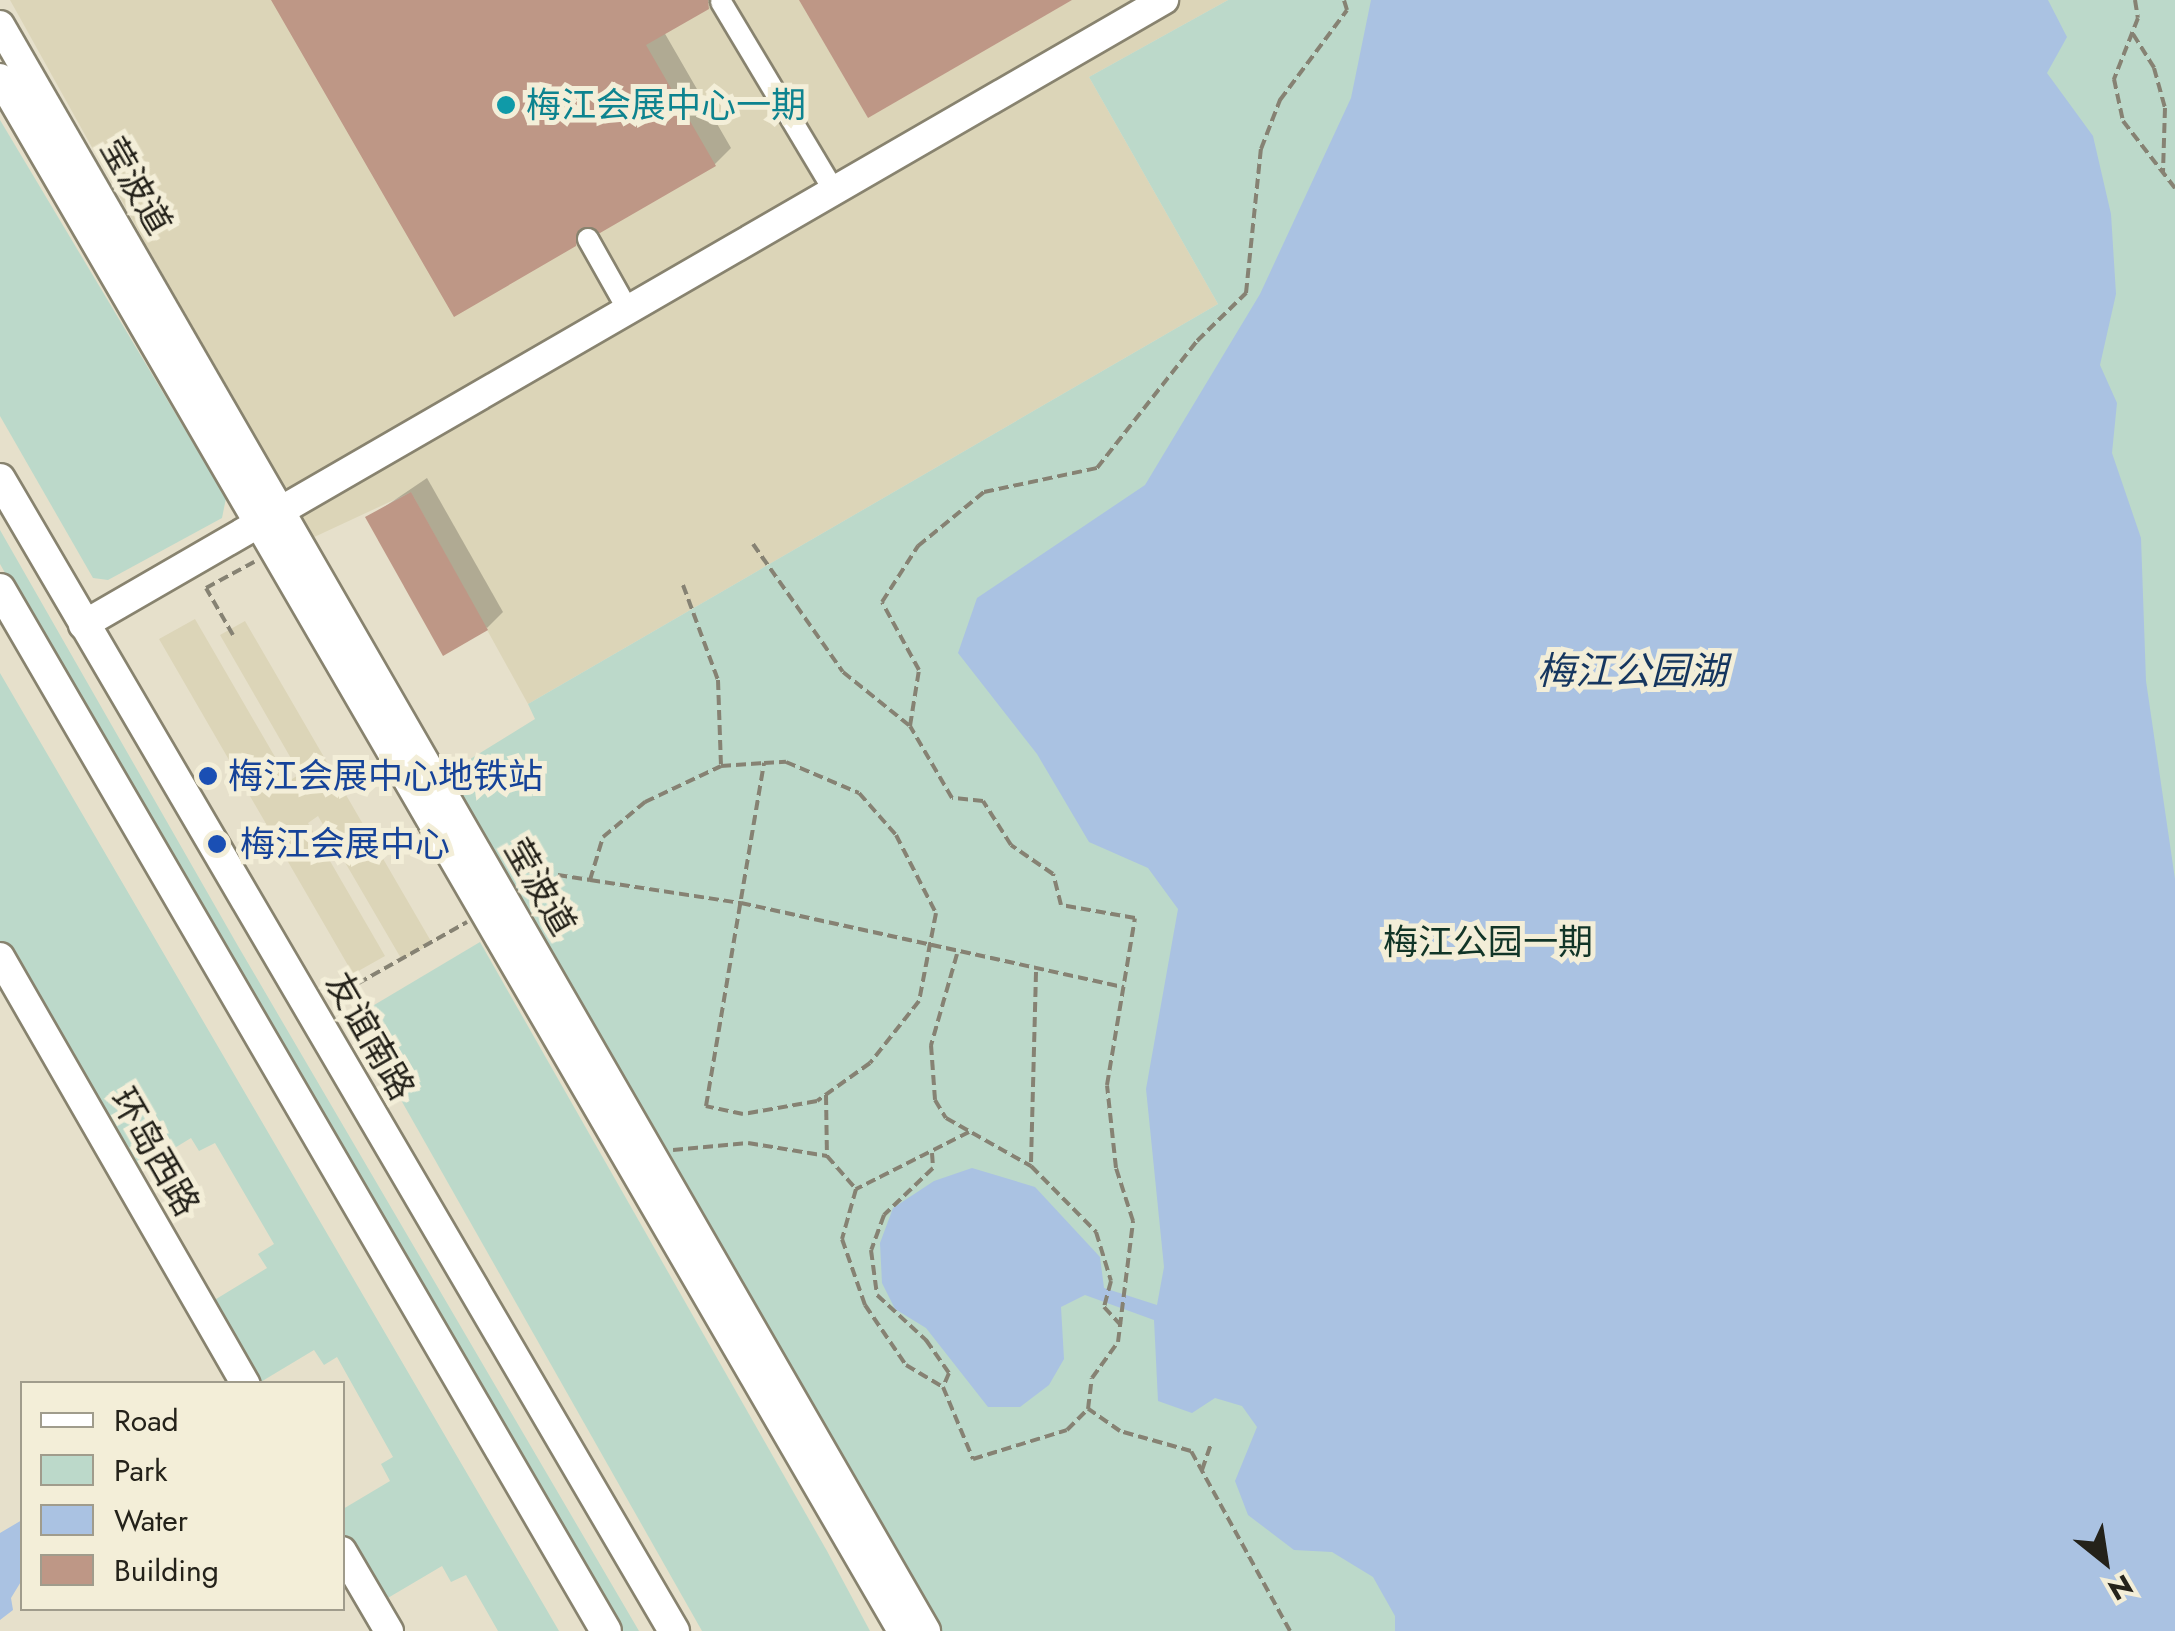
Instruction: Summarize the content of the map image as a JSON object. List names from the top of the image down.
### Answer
{
  "streets": {
    "main road": ["友谊南路"],
    "street": ["莹波道", "环岛西路"]
  },
  "water": ["梅江公园湖"],
  "parks": ["梅江公园一期"],
  "places": ["梅江会展中心一期", "梅江会展中心地铁站", "梅江会展中心"],
  "legend": [
    "Road",
    "Park",
    "Water",
    "Building"
  ],
  "north": "bottom right"
}
